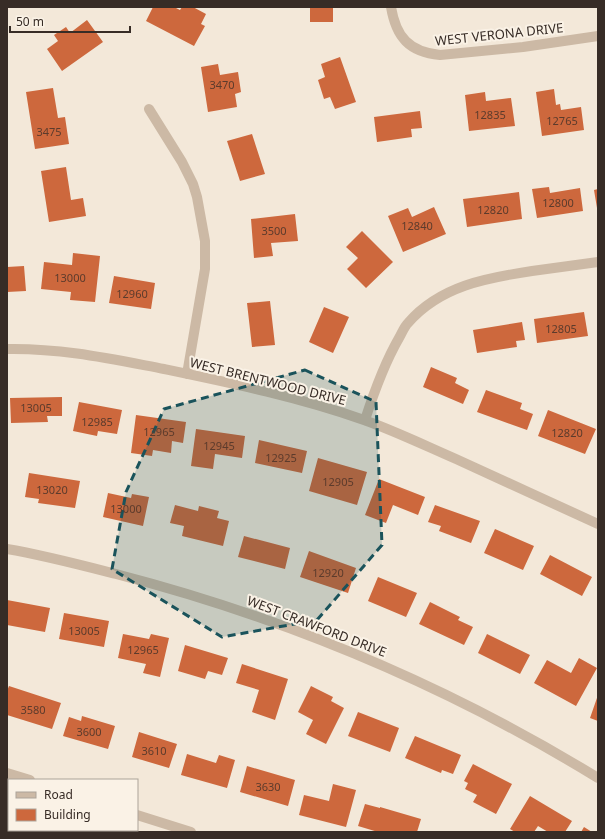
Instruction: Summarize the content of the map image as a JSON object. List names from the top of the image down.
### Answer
{
  "streets": {
    "street": ["WEST VERONA DRIVE", "WEST BRENTWOOD DRIVE", "WEST CRAWFORD DRIVE"]
  },
  "house_numbers": [
    "3470",
    "12835",
    "12765",
    "3475",
    "12800",
    "12820",
    "12840",
    "3500",
    "13000",
    "12960",
    "12805",
    "13005",
    "12985",
    "12965",
    "12820",
    "12945",
    "12925",
    "12905",
    "13020",
    "13000",
    "12920",
    "13005",
    "12965",
    "3580",
    "3600",
    "3610",
    "3630"
  ],
  "legend": ["Road", "Building"],
  "scale_bar": "50 m"
}
